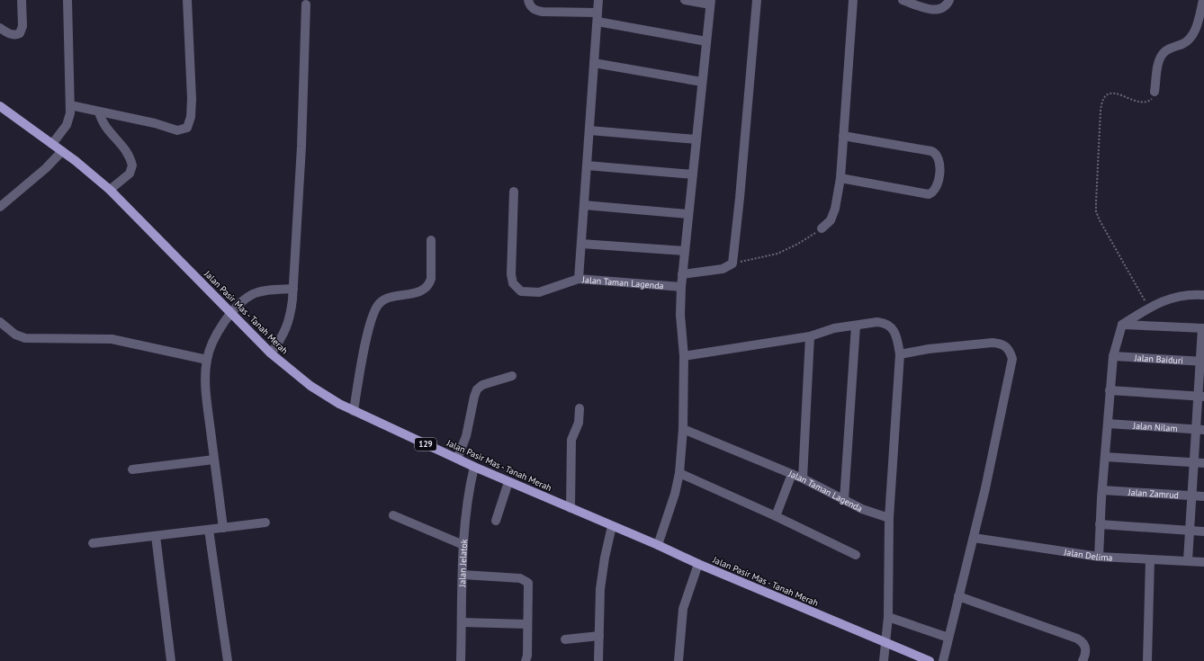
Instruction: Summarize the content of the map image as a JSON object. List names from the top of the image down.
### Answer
{
  "streets": {
    "main road": ["Jalan Pasir Mas - Tanah Merah", "129"],
    "street": [
      "Jalan Taman Lagenda",
      "Jalan Baiduri",
      "Jalan Nilam",
      "Jalan Zamrud",
      "Jalan Delima",
      "Jalan Jelatok"
    ]
  },
  "crossings": [
    ["Jalan Pasir Mas - Tanah Merah", "Jalan Jelatok"]
  ]
}
